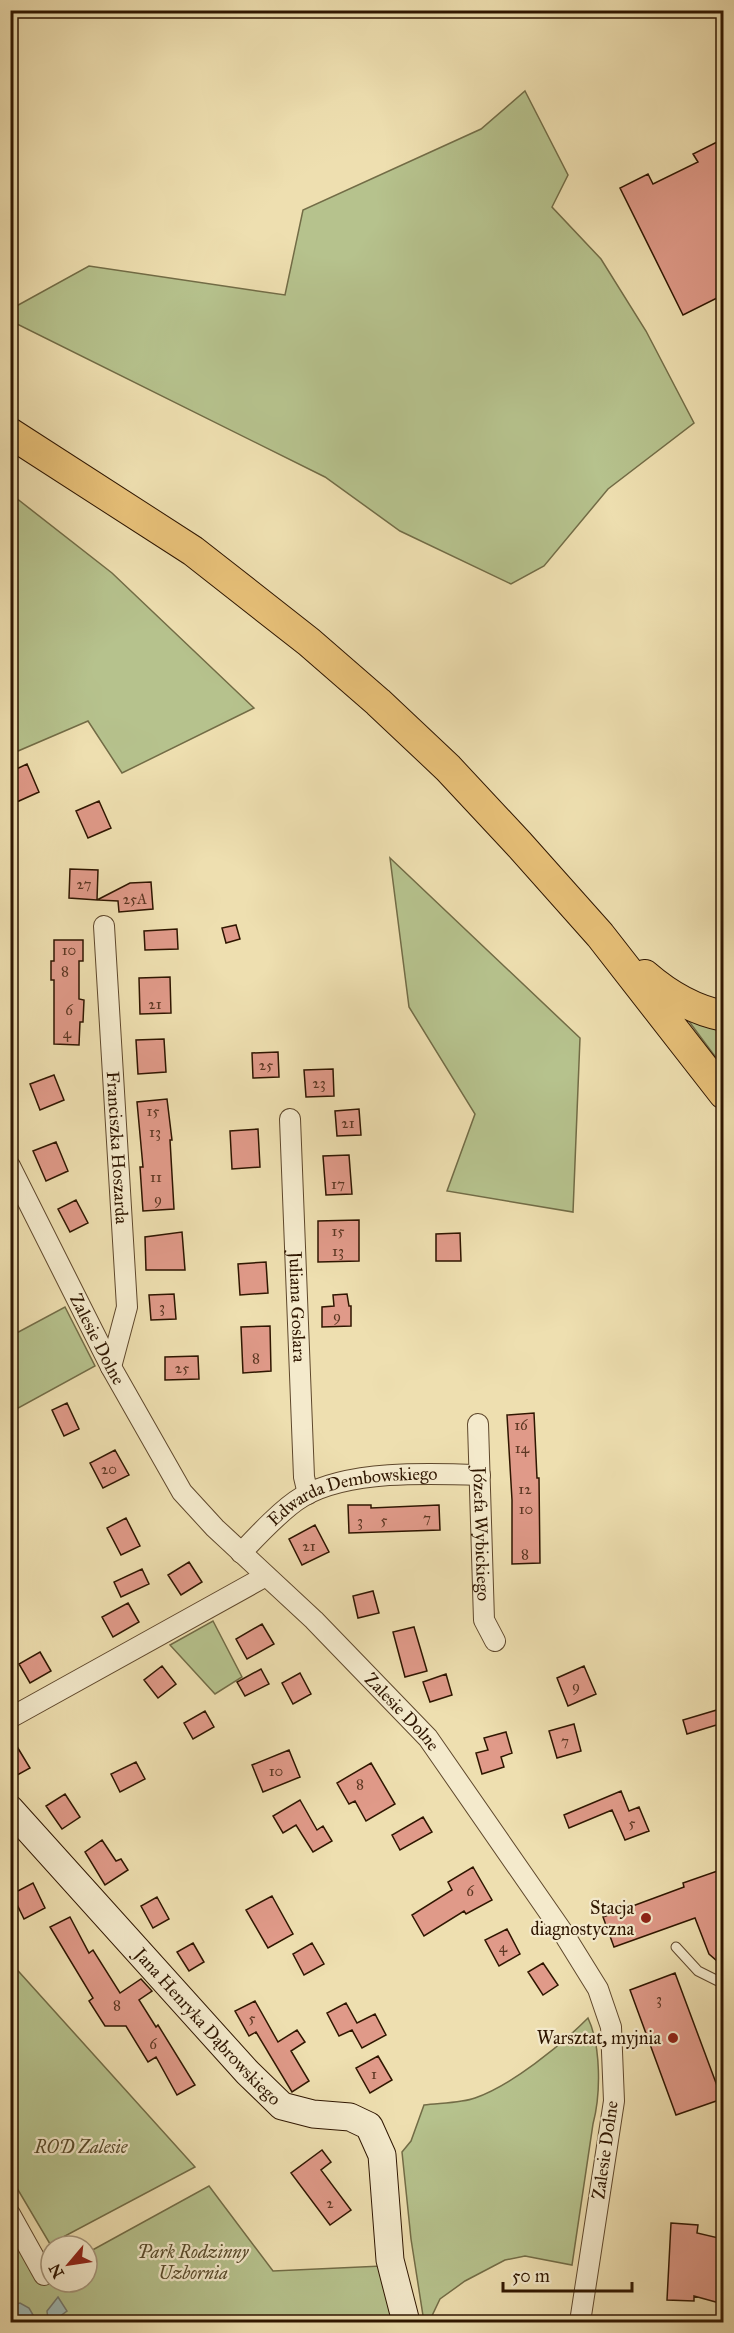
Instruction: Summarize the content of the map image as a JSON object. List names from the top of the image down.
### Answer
{
  "streets": {
    "street": [
      "Franciszka Hoszarda",
      "Juliana Goslara",
      "Zalesie Dolne",
      "Edwarda Dembowskiego",
      "Józefa Wybickiego",
      "Jana Henryka Dąbrowskiego"
    ]
  },
  "crossings": [
    ["Franciszka Hoszarda", "Zalesie Dolne"],
    ["Juliana Goslara", "Edwarda Dembowskiego"],
    ["Zalesie Dolne", "Edwarda Dembowskiego"],
    ["Edwarda Dembowskiego", "Józefa Wybickiego"]
  ],
  "parks": ["ROD Zalesie", "Park Rodzinny Uzbornia"],
  "places": ["Stacja diagnostyczna", "Warsztat, myjnia"],
  "house_numbers": [
    "27",
    "25A",
    "10",
    "8",
    "21",
    "6",
    "4",
    "25",
    "23",
    "15",
    "21",
    "13",
    "11",
    "17",
    "9",
    "15",
    "13",
    "3",
    "9",
    "8",
    "25",
    "16",
    "14",
    "20",
    "12",
    "10",
    "7",
    "5",
    "3",
    "21",
    "8",
    "9",
    "7",
    "10",
    "8",
    "5",
    "6",
    "4",
    "3",
    "8",
    "5",
    "6",
    "1",
    "2"
  ],
  "scale_bar": "50 m",
  "north": "bottom left"
}
